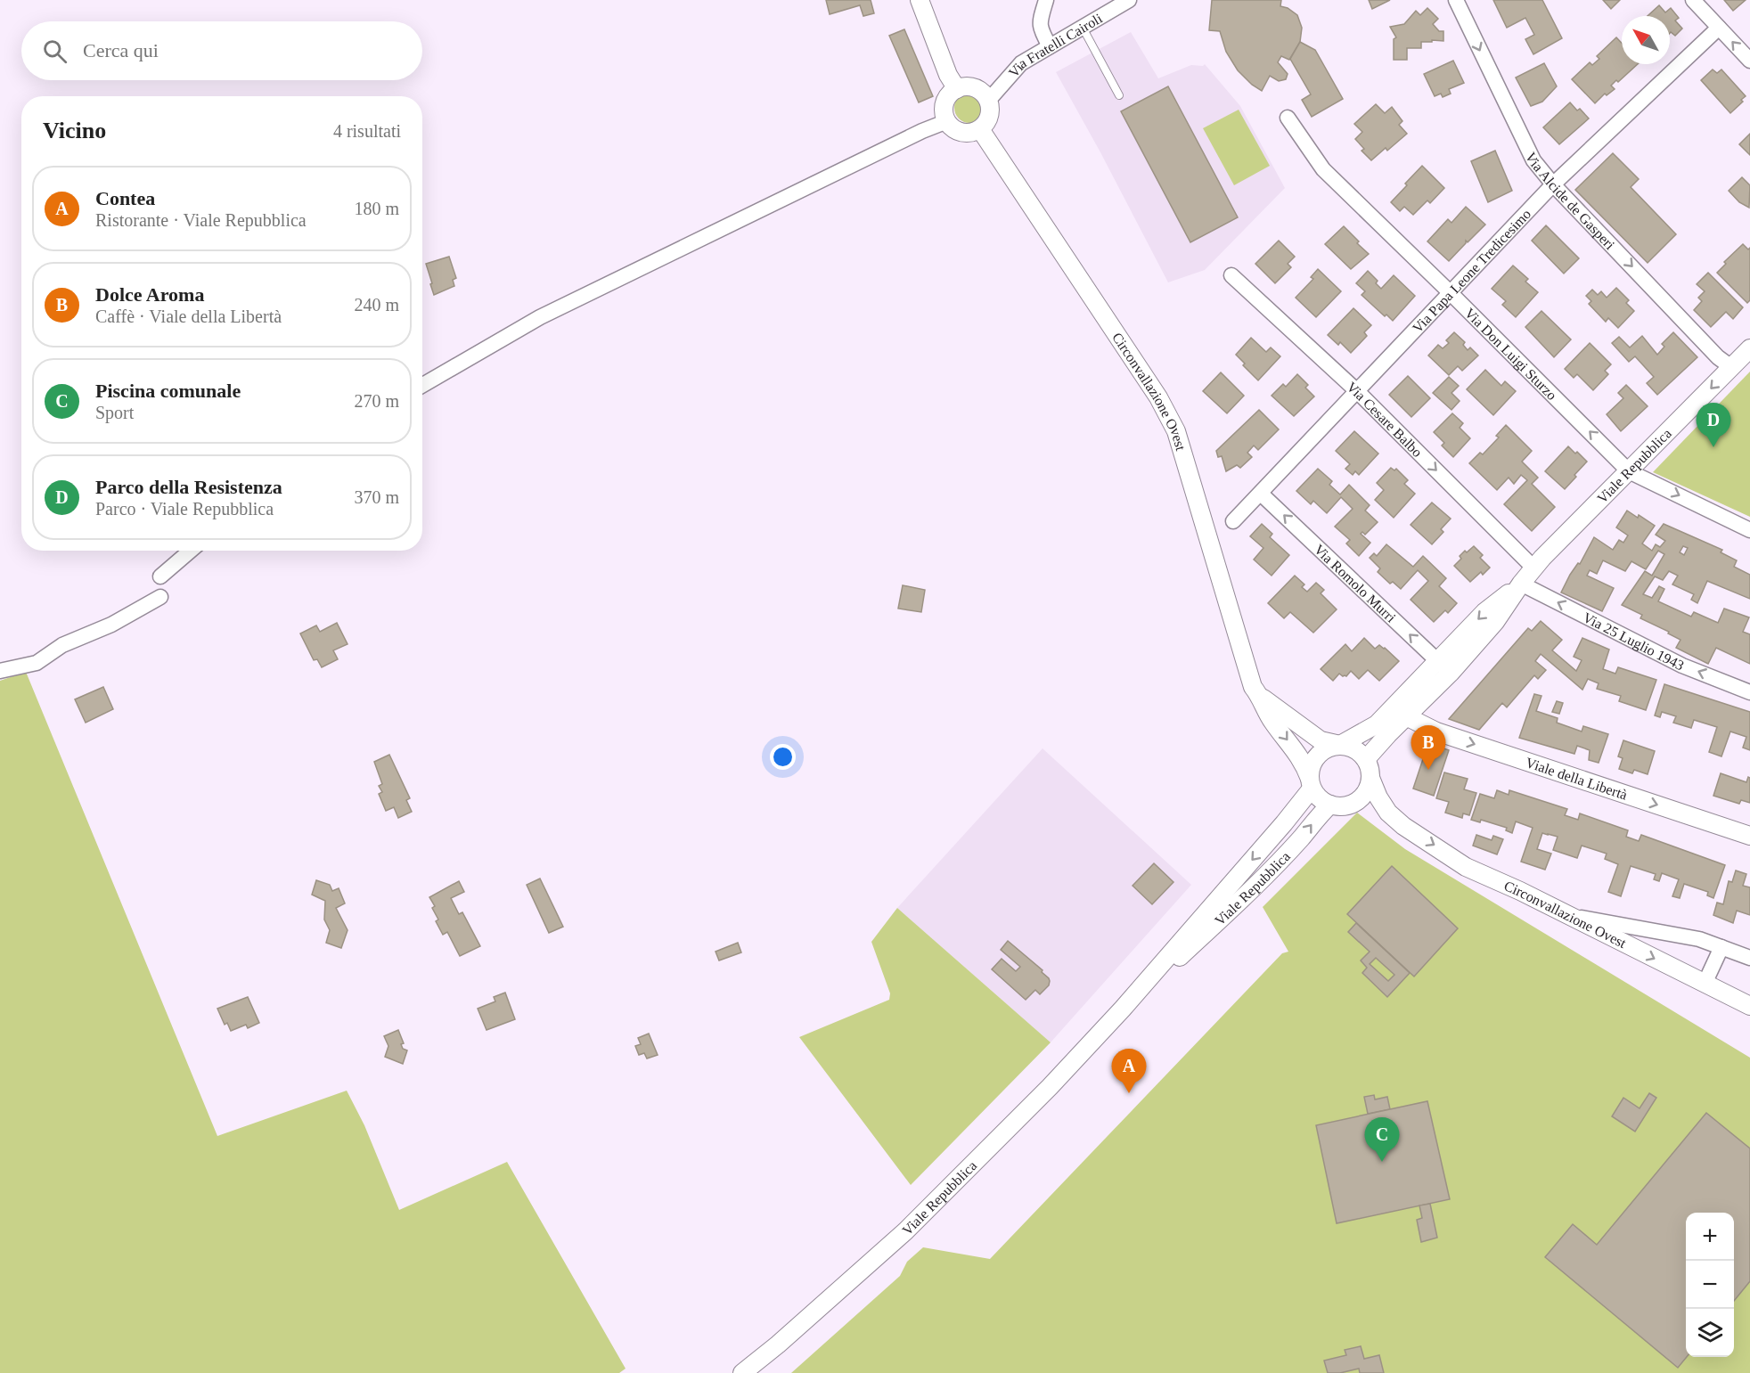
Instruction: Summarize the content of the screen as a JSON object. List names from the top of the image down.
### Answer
{
  "streets": {
    "street": [
      "Via Fratelli Cairoli",
      "Via Alcide de Gasperi",
      "Via Papa Leone Tredicesimo",
      "Via Don Luigi Sturzo",
      "Circonvallazione Ovest",
      "Via Cesare Balbo",
      "Viale Repubblica",
      "Via Romolo Murri",
      "Via 25 Luglio 1943",
      "Viale della Libertà"
    ]
  },
  "crossings": [
    ["Via Fratelli Cairoli", "Circonvallazione Ovest"],
    ["Via Alcide de Gasperi", "Via Papa Leone Tredicesimo"],
    ["Via Alcide de Gasperi", "Viale Repubblica"],
    ["Via Papa Leone Tredicesimo", "Via Don Luigi Sturzo"],
    ["Via Papa Leone Tredicesimo", "Via Cesare Balbo"],
    ["Via Papa Leone Tredicesimo", "Via Romolo Murri"],
    ["Via Don Luigi Sturzo", "Viale Repubblica"],
    ["Circonvallazione Ovest", "Viale Repubblica"],
    ["Via Cesare Balbo", "Viale Repubblica"],
    ["Viale Repubblica", "Via Romolo Murri"],
    ["Viale Repubblica", "Via 25 Luglio 1943"],
    ["Viale Repubblica", "Viale della Libertà"]
  ],
  "one_way": [
    "Via Alcide de Gasperi",
    "Via Cesare Balbo",
    "Via Romolo Murri",
    "Via 25 Luglio 1943"
  ],
  "north": "top left",
  "page": {
    "search": "Cerca qui",
    "heading": ["Vicino", "4 risultati"],
    "list": [
      {
        "mark": "A",
        "name": "Contea",
        "note": "Ristorante · Viale Repubblica",
        "value": "180 m"
      },
      {
        "mark": "B",
        "name": "Dolce Aroma",
        "note": "Caffè · Viale della Libertà",
        "value": "240 m"
      },
      {
        "mark": "C",
        "name": "Piscina comunale",
        "note": "Sport",
        "value": "270 m"
      },
      {
        "mark": "D",
        "name": "Parco della Resistenza",
        "note": "Parco · Viale Repubblica",
        "value": "370 m"
      }
    ],
    "pins": [
      "D",
      "B",
      "A",
      "C"
    ],
    "map_buttons": ["+", "−"]
  }
}
